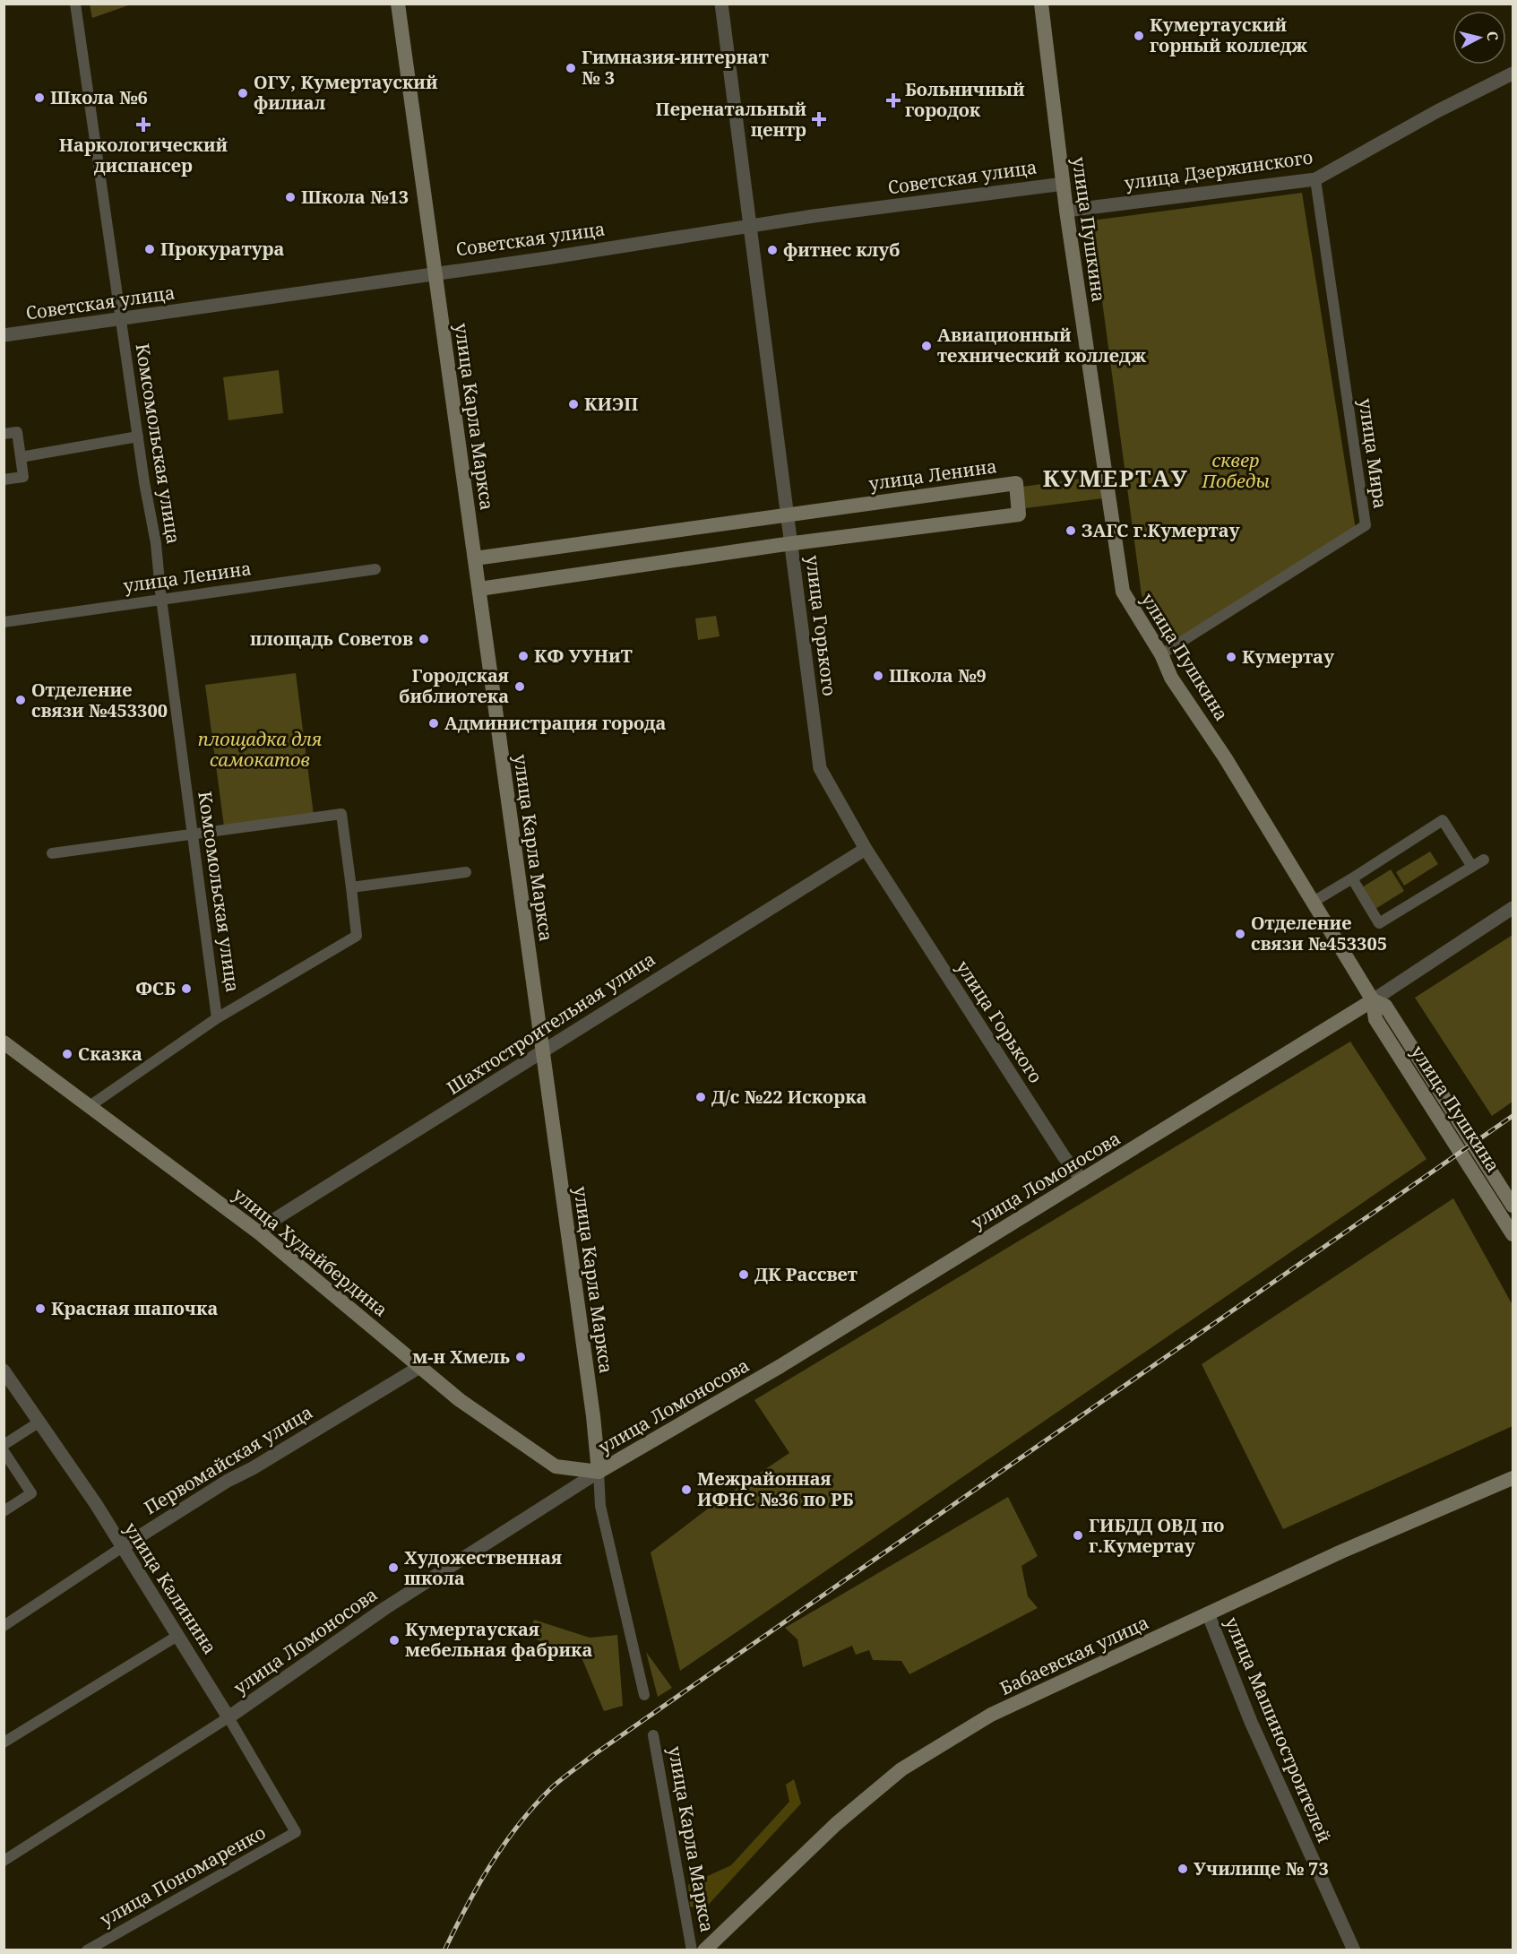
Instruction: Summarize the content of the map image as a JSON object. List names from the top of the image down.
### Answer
{
  "streets": {
    "main road": [
      "улица Пушкина",
      "улица Карла Маркса",
      "улица Ленина",
      "улица Ломоносова",
      "улица Худайбердина",
      "Бабаевская улица"
    ],
    "street": [
      "улица Дзержинского",
      "Советская улица",
      "Комсомольская улица",
      "улица Мира",
      "улица Горького",
      "Шахтостроительная улица",
      "Первомайская улица",
      "улица Калинина",
      "улица Машиностроителей",
      "улица Пономаренко"
    ]
  },
  "crossings": [
    ["улица Дзержинского", "улица Пушкина"],
    ["улица Дзержинского", "улица Мира"],
    ["Советская улица", "улица Пушкина"],
    ["Советская улица", "улица Карла Маркса"],
    ["Советская улица", "Комсомольская улица"],
    ["Советская улица", "улица Горького"],
    ["улица Пушкина", "улица Мира"],
    ["улица Пушкина", "улица Ломоносова"],
    ["улица Карла Маркса", "улица Ленина"],
    ["улица Карла Маркса", "Шахтостроительная улица"],
    ["улица Карла Маркса", "улица Ломоносова"],
    ["улица Карла Маркса", "улица Худайбердина"],
    ["Комсомольская улица", "улица Ленина"],
    ["улица Ленина", "улица Горького"],
    ["улица Горького", "Шахтостроительная улица"],
    ["улица Горького", "улица Ломоносова"],
    ["Шахтостроительная улица", "улица Худайбердина"],
    ["улица Ломоносова", "улица Худайбердина"],
    ["улица Ломоносова", "улица Калинина"],
    ["улица Худайбердина", "Первомайская улица"],
    ["Первомайская улица", "улица Калинина"],
    ["улица Калинина", "улица Пономаренко"],
    ["Бабаевская улица", "улица Машиностроителей"]
  ],
  "districts": ["КУМЕРТАУ"],
  "parks": ["сквер Победы", "площадка для самокатов"],
  "places": {
    "other": [
      "Кумертауский горный колледж",
      "Гимназия-интернат № 3",
      "ОГУ, Кумертауский филиал",
      "Школа №6",
      "Школа №13",
      "Прокуратура",
      "фитнес клуб",
      "Авиационный технический колледж",
      "КИЭП",
      "ЗАГС г.Кумертау",
      "площадь Советов",
      "КФ УУНиТ",
      "Кумертау",
      "Школа №9",
      "Городская библиотека",
      "Отделение связи №453300",
      "Администрация города",
      "Отделение связи №453305",
      "ФСБ",
      "Сказка",
      "Д/с №22 Искорка",
      "ДК Рассвет",
      "Красная шапочка",
      "м-н Хмель",
      "Межрайонная ИФНС №36 по РБ",
      "ГИБДД ОВД по г.Кумертау",
      "Художественная школа",
      "Кумертауская мебельная фабрика",
      "Училище № 73"
    ],
    "health": ["Больничный городок", "Перенатальный центр", "Наркологический диспансер"]
  },
  "north": "right"
}
